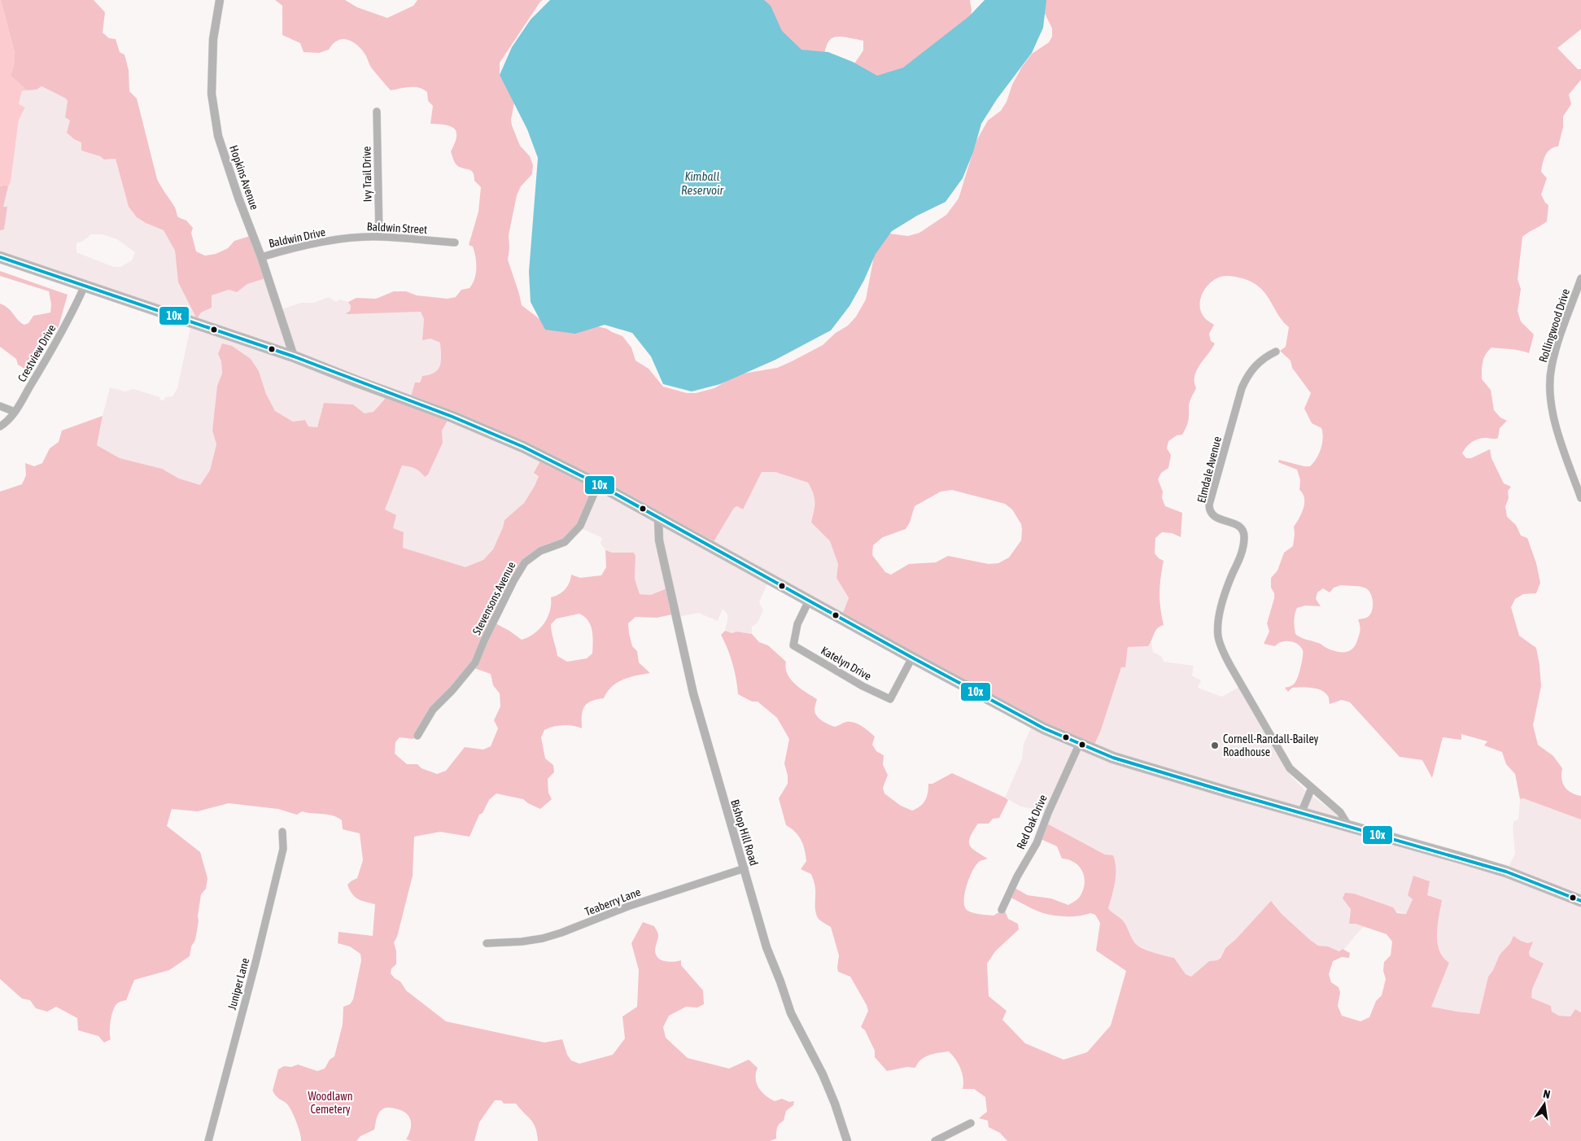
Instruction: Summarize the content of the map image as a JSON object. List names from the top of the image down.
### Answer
{
  "streets": {
    "street": [
      "Ivy Trail Drive",
      "Hopkins Avenue",
      "Baldwin Street",
      "Baldwin Drive",
      "Rollingwood Drive",
      "Crestview Drive",
      "Elmdale Avenue",
      "Stevensons Avenue",
      "Katelyn Drive",
      "Red Oak Drive",
      "Bishop Hill Road",
      "Teaberry Lane",
      "Juniper Lane"
    ]
  },
  "crossings": [
    ["Ivy Trail Drive", "Baldwin Street"],
    ["Hopkins Avenue", "Baldwin Drive"],
    ["Baldwin Street", "Baldwin Drive"],
    ["Bishop Hill Road", "Teaberry Lane"]
  ],
  "water": ["Kimball Reservoir"],
  "parks": ["Woodlawn Cemetery"],
  "places": ["Cornell-Randall-Bailey Roadhouse"],
  "lines": ["transit line 10x"],
  "north": "top"
}
